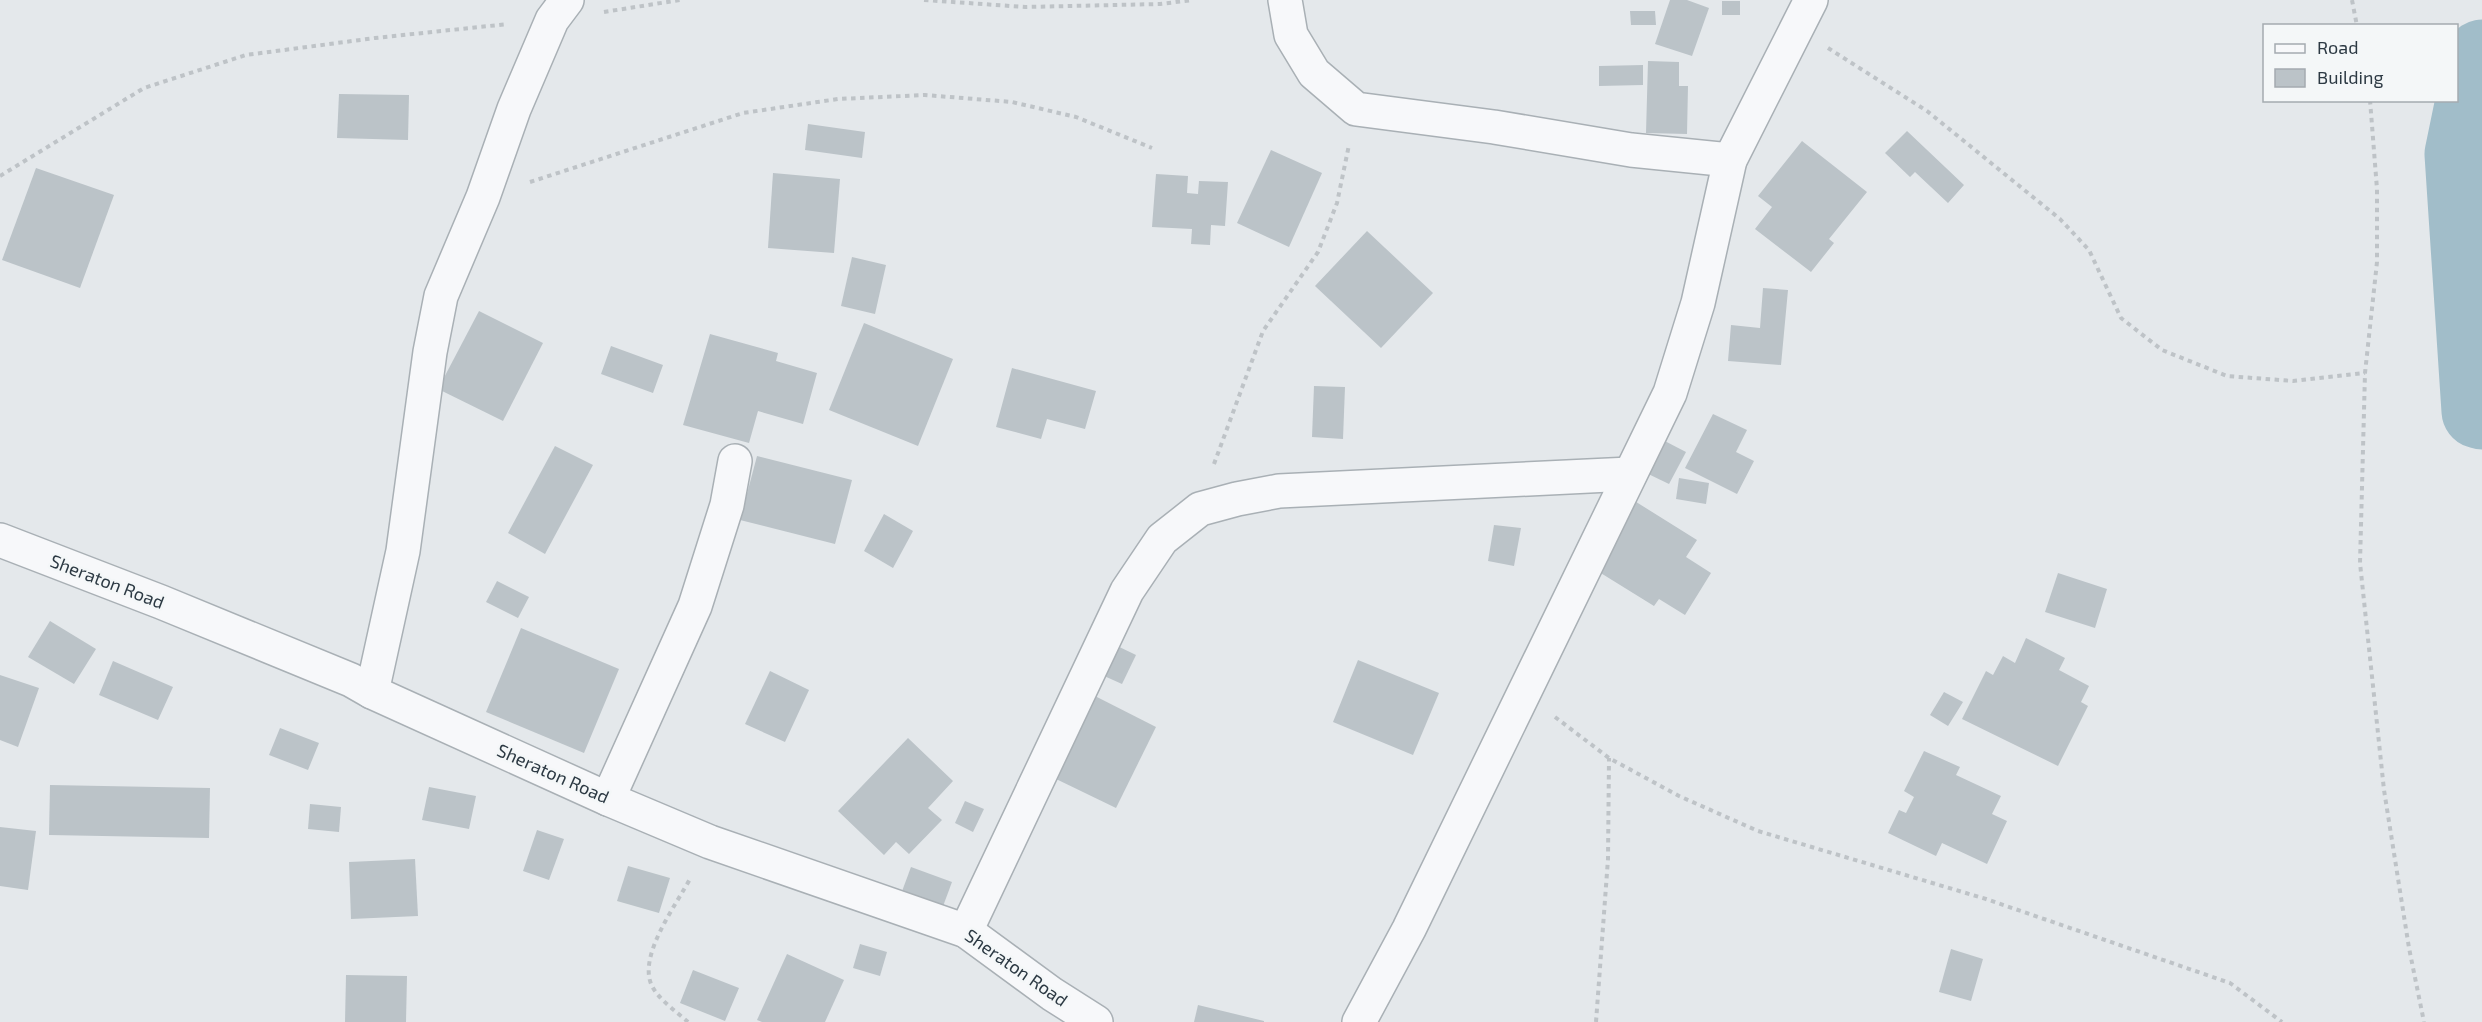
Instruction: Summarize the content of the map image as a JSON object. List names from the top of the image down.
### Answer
{
  "streets": {
    "street": ["Sheraton Road"]
  },
  "legend": ["Road", "Building"]
}
